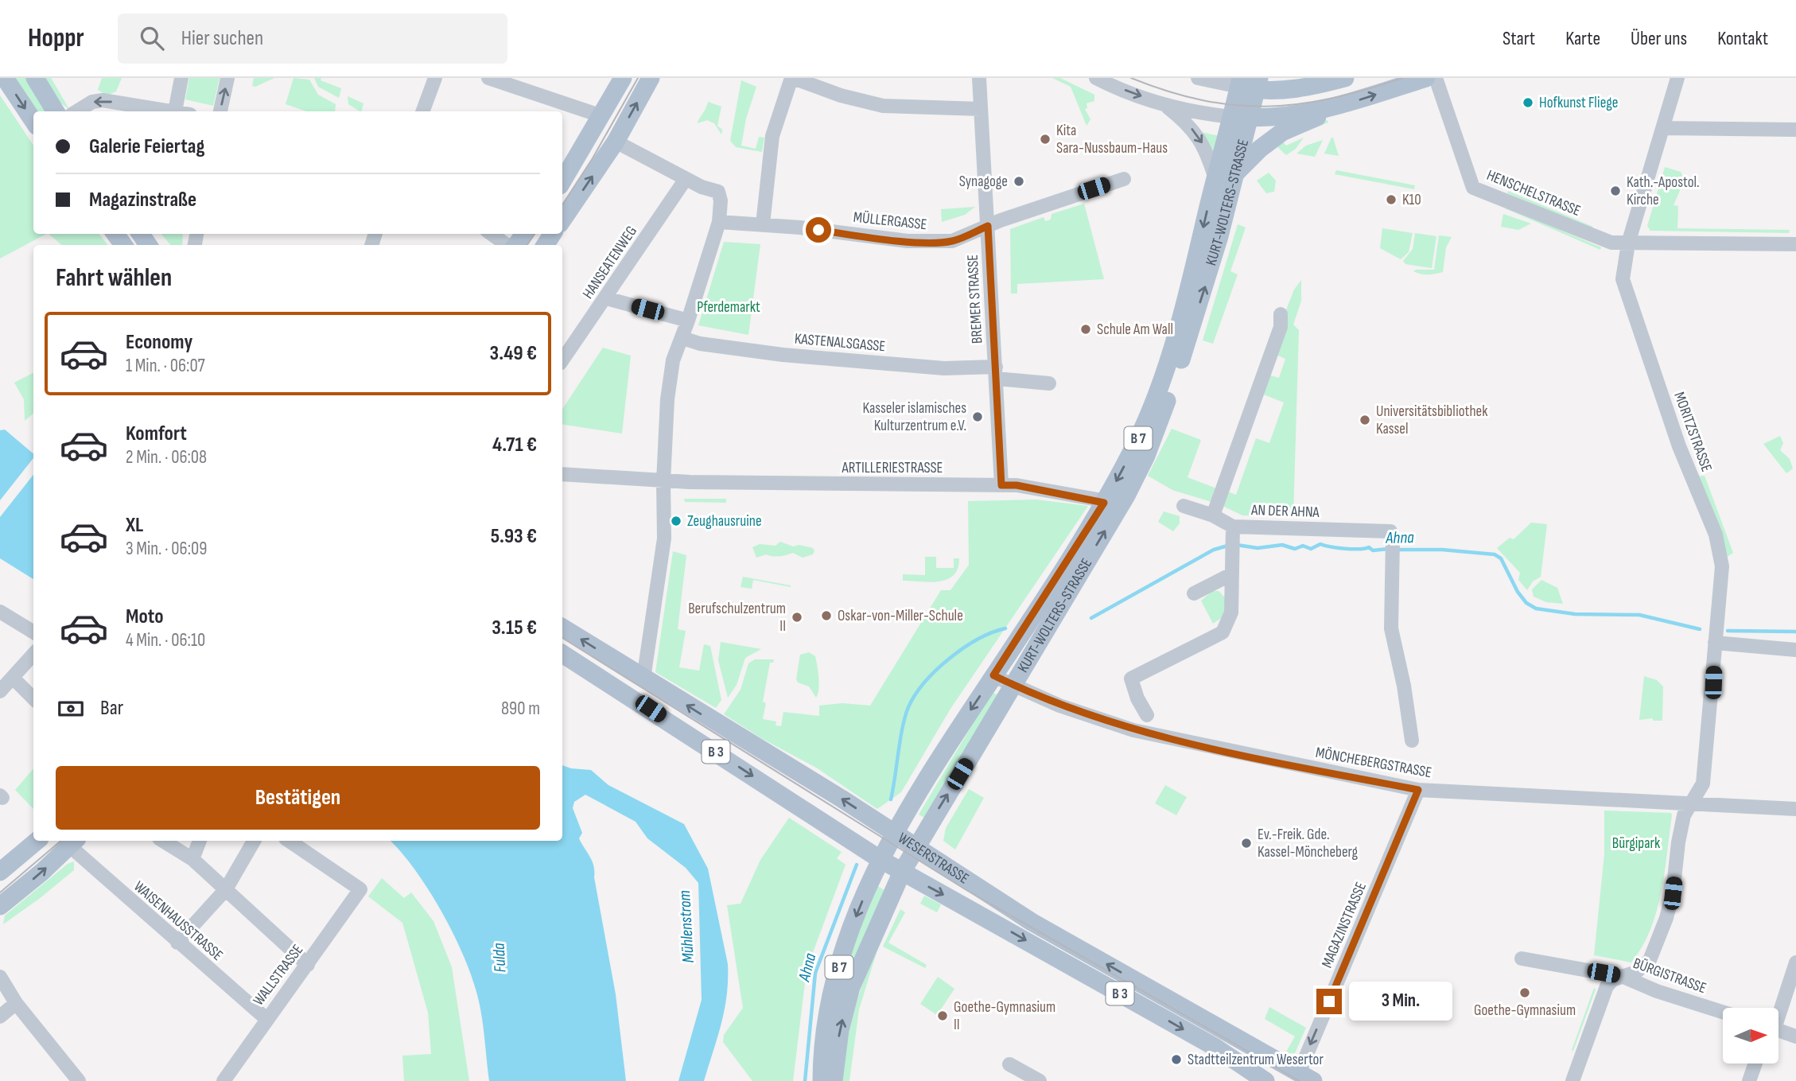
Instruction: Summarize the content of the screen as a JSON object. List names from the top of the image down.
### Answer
{
  "streets": {
    "main road": [
      "KURT-WOLTERS-STRASSE",
      "B 7",
      "B 3",
      "WESERSTRASSE"
    ],
    "street": [
      "HENSCHELSTRASSE",
      "MÜLLERGASSE",
      "HANSEATENWEG",
      "BREMER STRASSE",
      "KASTENALSGASSE",
      "MORITZSTRASSE",
      "ARTILLERIESTRASSE",
      "AN DER AHNA",
      "MÖNCHEBERGSTRASSE",
      "WAISENHAUSSTRASSE",
      "MAGAZINSTRASSE",
      "WALLSTRASSE",
      "BÜRGISTRASSE"
    ]
  },
  "crossings": [
    ["HENSCHELSTRASSE", "MORITZSTRASSE"],
    ["KURT-WOLTERS-STRASSE", "B 7"],
    ["KURT-WOLTERS-STRASSE", "ARTILLERIESTRASSE"],
    ["KURT-WOLTERS-STRASSE", "MÖNCHEBERGSTRASSE"],
    ["KURT-WOLTERS-STRASSE", "WESERSTRASSE"],
    ["MÜLLERGASSE", "BREMER STRASSE"],
    ["BREMER STRASSE", "KASTENALSGASSE"],
    ["BREMER STRASSE", "ARTILLERIESTRASSE"],
    ["MORITZSTRASSE", "MÖNCHEBERGSTRASSE"],
    ["MORITZSTRASSE", "BÜRGISTRASSE"],
    ["B 7", "WESERSTRASSE"],
    ["MÖNCHEBERGSTRASSE", "MAGAZINSTRASSE"],
    ["WESERSTRASSE", "MAGAZINSTRASSE"],
    ["WAISENHAUSSTRASSE", "WALLSTRASSE"]
  ],
  "one_way": ["MAGAZINSTRASSE"],
  "water": ["Ahna", "Mühlenstrom", "Fulda"],
  "parks": ["Pferdemarkt", "Bürgipark"],
  "places": [
    "Hofkunst Fliege",
    "Kita Sara-Nussbaum-Haus",
    "Synagoge",
    "Kath.-Apostol. Kirche",
    "K10",
    "Schule Am Wall",
    "Kasseler islamisches Kulturzentrum e.V.",
    "Universitätsbibliothek Kassel",
    "Zeughausruine",
    "Oskar-von-Miller-Schule",
    "Berufschulzentrum II",
    "Ev.-Freik. Gde. Kassel-Möncheberg",
    "Goethe-Gymnasium",
    "Goethe-Gymnasium II",
    "Stadtteilzentrum Wesertor"
  ],
  "north": "right",
  "page": {
    "header": "Hoppr",
    "search": "Hier suchen",
    "nav": [
      "Start",
      "Karte",
      "Über uns",
      "Kontakt"
    ],
    "banner": ["Galerie Feiertag", "Magazinstraße"],
    "heading": "Fahrt wählen",
    "list": [
      {
        "name": "Economy",
        "note": "1 Min. · 06:07",
        "value": "3.49 €"
      },
      {
        "name": "Komfort",
        "note": "2 Min. · 06:08",
        "value": "4.71 €"
      },
      {
        "name": "XL",
        "note": "3 Min. · 06:09",
        "value": "5.93 €"
      },
      {
        "name": "Moto",
        "note": "4 Min. · 06:10",
        "value": "3.15 €"
      }
    ],
    "pay": ["Bar", "890 m"],
    "buttons": "Bestätigen",
    "bubble": "3 Min."
  }
}
